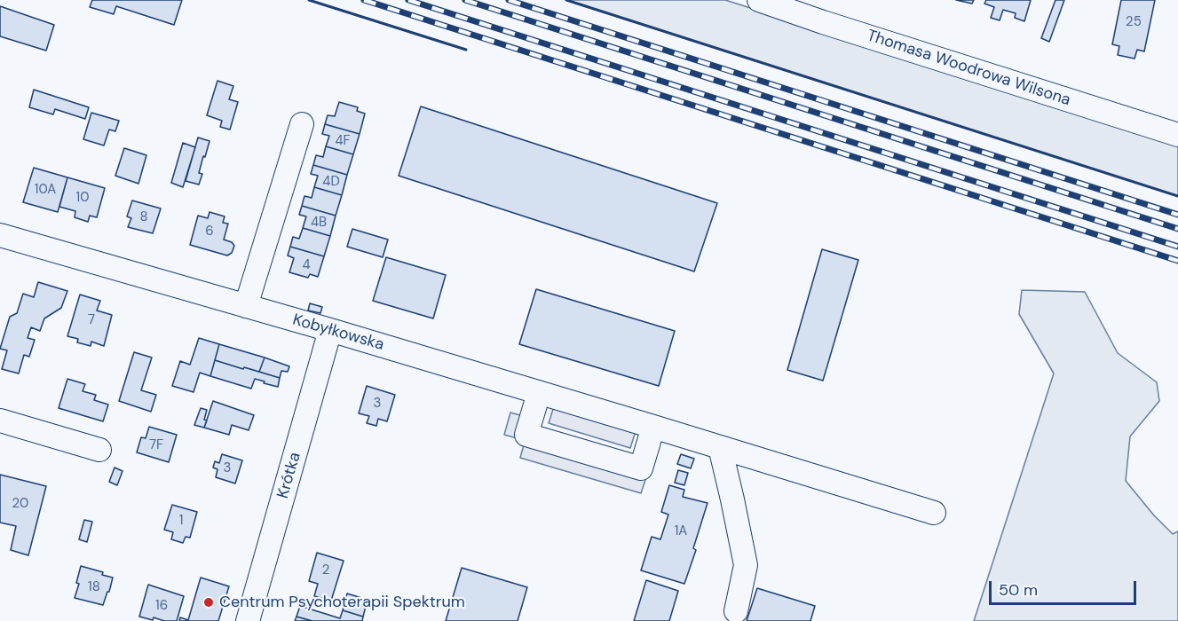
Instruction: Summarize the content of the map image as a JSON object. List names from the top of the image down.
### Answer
{
  "streets": {
    "street": ["Thomasa Woodrowa Wilsona", "Kobyłkowska", "Krótka"]
  },
  "crossings": [
    ["Kobyłkowska", "Krótka"]
  ],
  "places": ["Centrum Psychoterapii Spektrum"],
  "house_numbers": [
    "25",
    "4F",
    "4D",
    "10A",
    "10",
    "8",
    "4B",
    "6",
    "4",
    "7",
    "3",
    "7F",
    "3",
    "20",
    "1",
    "1A",
    "2",
    "18",
    "16"
  ],
  "scale_bar": "50 m"
}
